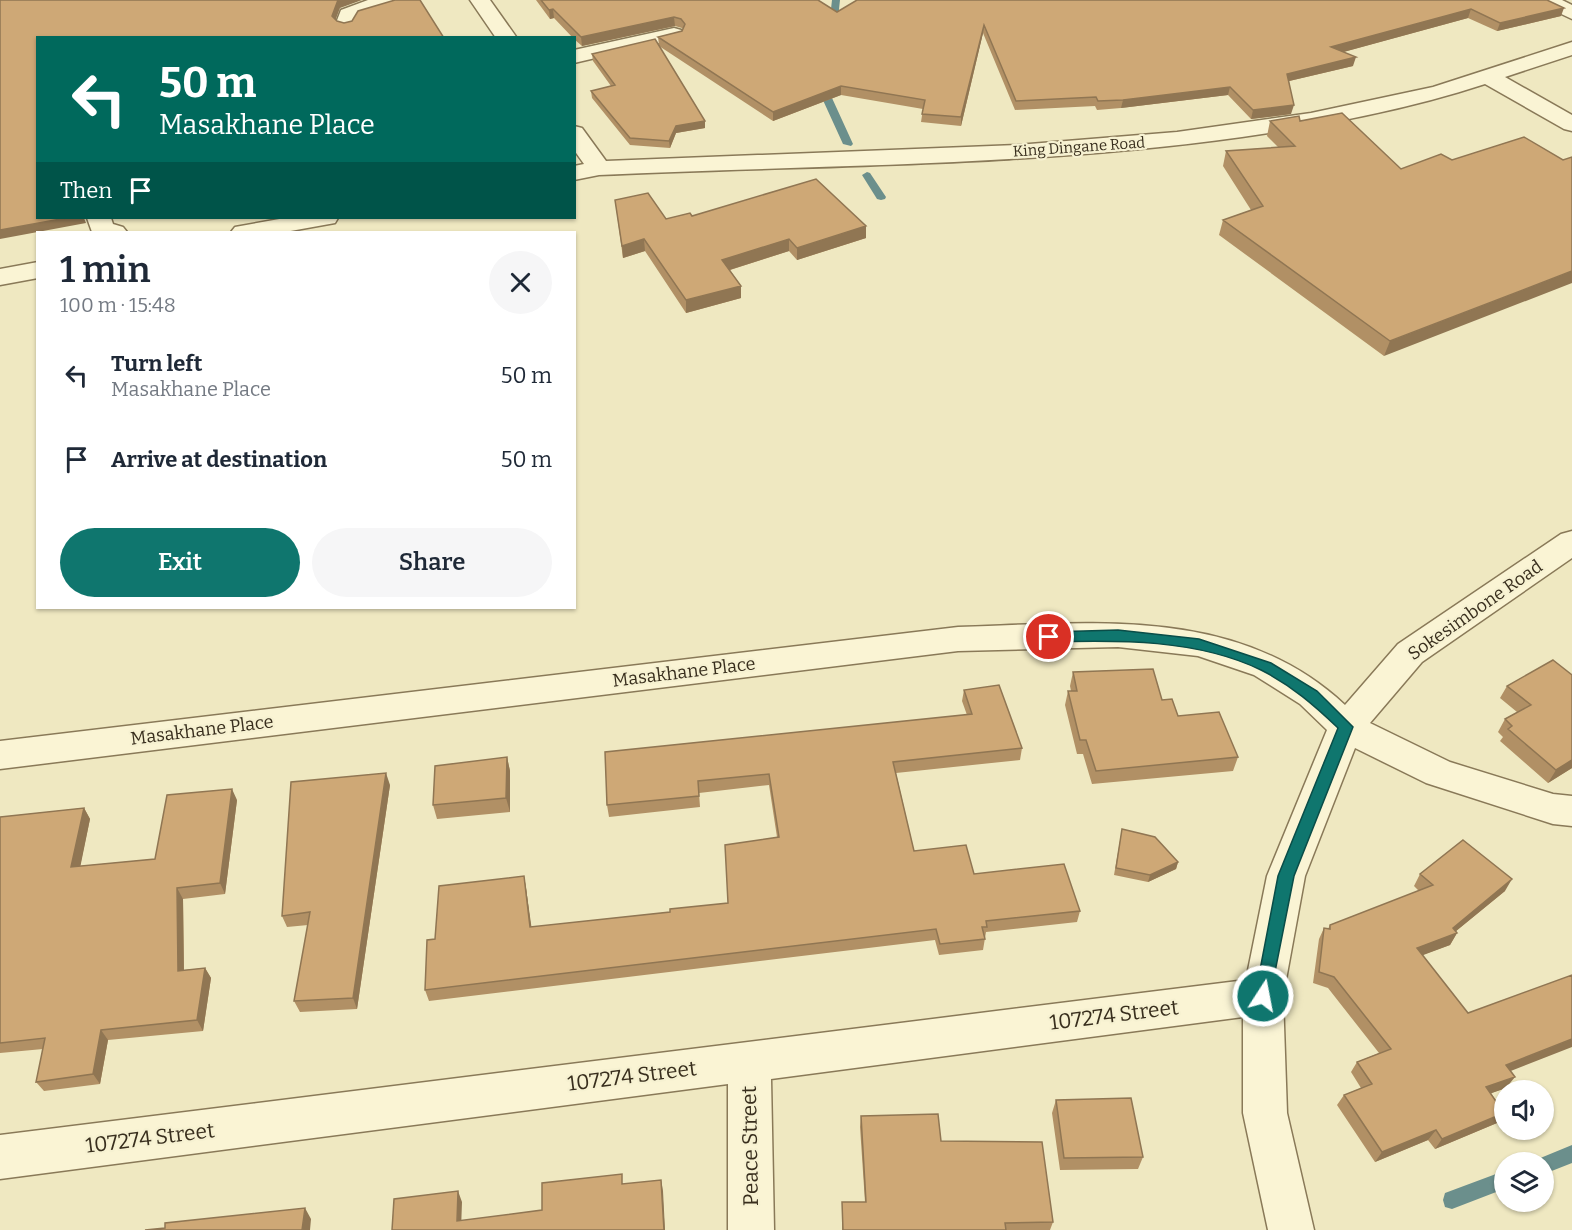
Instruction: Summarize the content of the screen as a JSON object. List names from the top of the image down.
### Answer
{
  "streets": {
    "street": [
      "King Dingane Road",
      "Sokesimbone Road",
      "Masakhane Place",
      "107274 Street",
      "Peace Street"
    ]
  },
  "crossings": [
    ["Sokesimbone Road", "Masakhane Place"],
    ["Sokesimbone Road", "107274 Street"],
    ["107274 Street", "Peace Street"]
  ],
  "page": {
    "turn": ["50 m", "Masakhane Place"],
    "then": "Then",
    "heading": ["1 min", "100 m · 15:48"],
    "list": [
      {
        "name": "Turn left",
        "note": "Masakhane Place",
        "value": "50 m"
      },
      {
        "name": "Arrive at destination",
        "value": "50 m"
      }
    ],
    "buttons": ["Exit", "Share"]
  }
}
